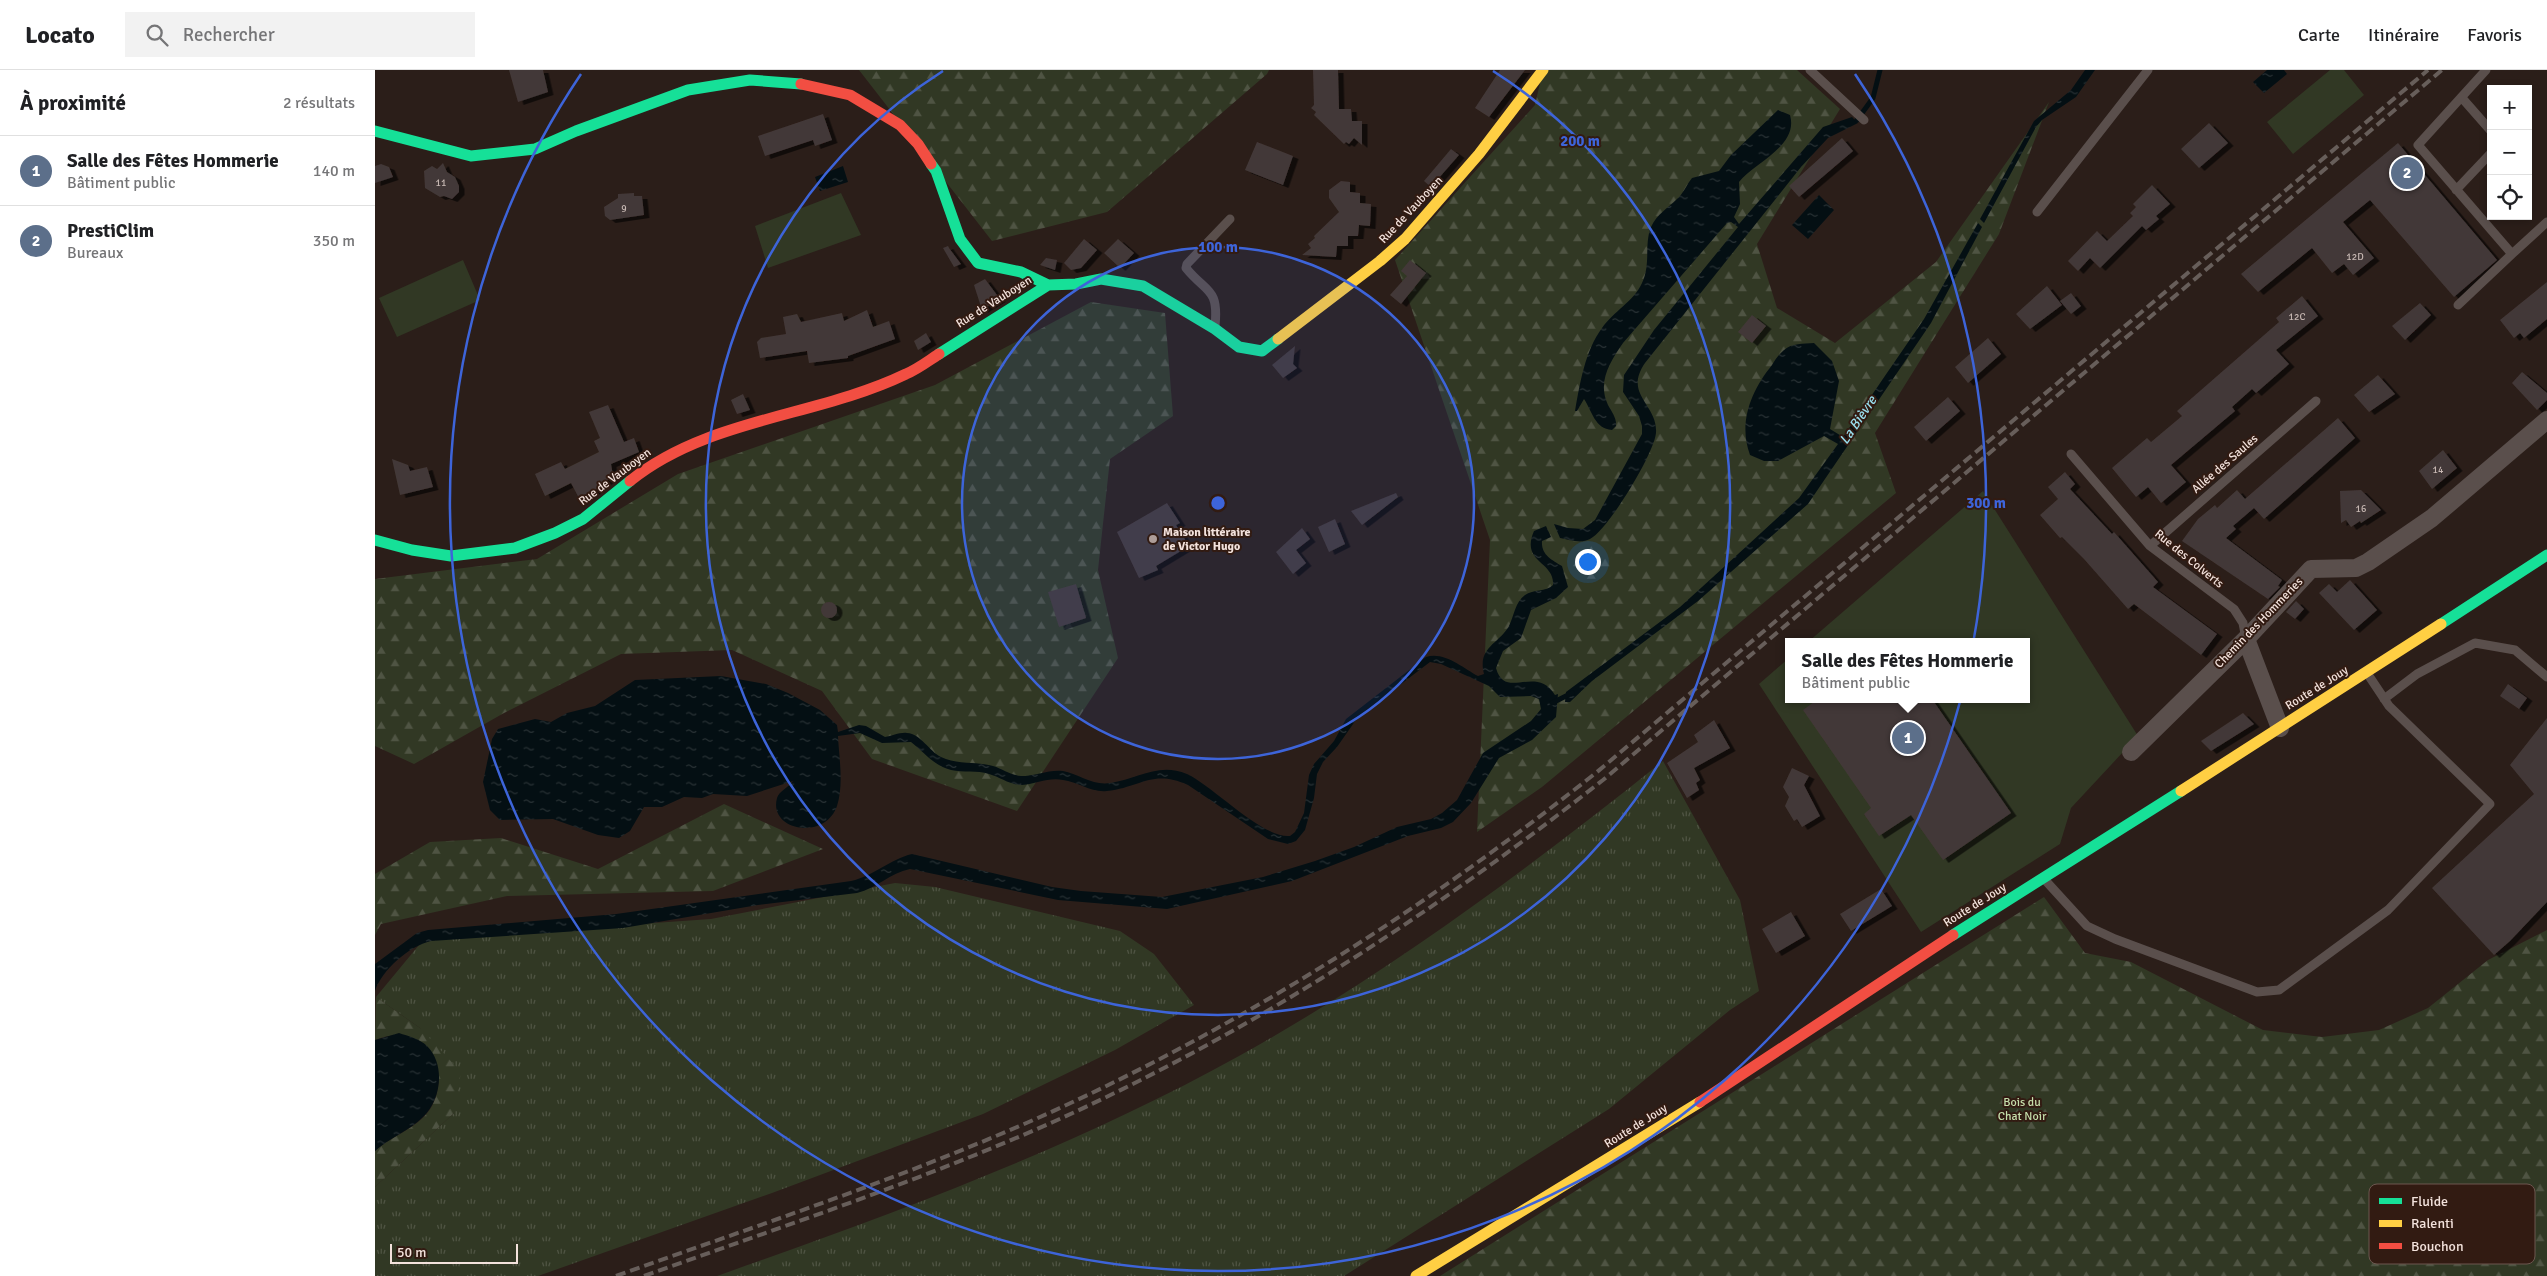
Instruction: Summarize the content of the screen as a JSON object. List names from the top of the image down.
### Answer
{
  "streets": {
    "street": ["Rue de Vauboyen", "Chemin des Hommeries", "Route de Jouy"],
    "lane": ["Allée des Saules", "Rue des Colverts"]
  },
  "crossings": [
    ["Allée des Saules", "Rue des Colverts"],
    ["Rue des Colverts", "Chemin des Hommeries"]
  ],
  "water": ["La Bièvre"],
  "parks": ["Bois du Chat Noir"],
  "places": ["Maison littéraire de Victor Hugo"],
  "house_numbers": [
    "11",
    "9",
    "12D",
    "12C",
    "14",
    "16"
  ],
  "legend": ["Fluide", "Ralenti", "Bouchon"],
  "scale_bar": "50 m",
  "page": {
    "header": "Locato",
    "search": "Rechercher",
    "nav": ["Carte", "Itinéraire", "Favoris"],
    "heading": ["À proximité", "2 résultats"],
    "map_buttons": ["+", "−"],
    "list": [
      {
        "mark": "1",
        "name": "Salle des Fêtes Hommerie",
        "note": "Bâtiment public",
        "value": "140 m"
      },
      {
        "mark": "2",
        "name": "PrestiClim",
        "note": "Bureaux",
        "value": "350 m"
      }
    ],
    "pins": ["2", "1"],
    "popup": ["Salle des Fêtes Hommerie", "Bâtiment public"],
    "scale": "50 m"
  },
  "rings": ["200 m", "100 m", "300 m"]
}
